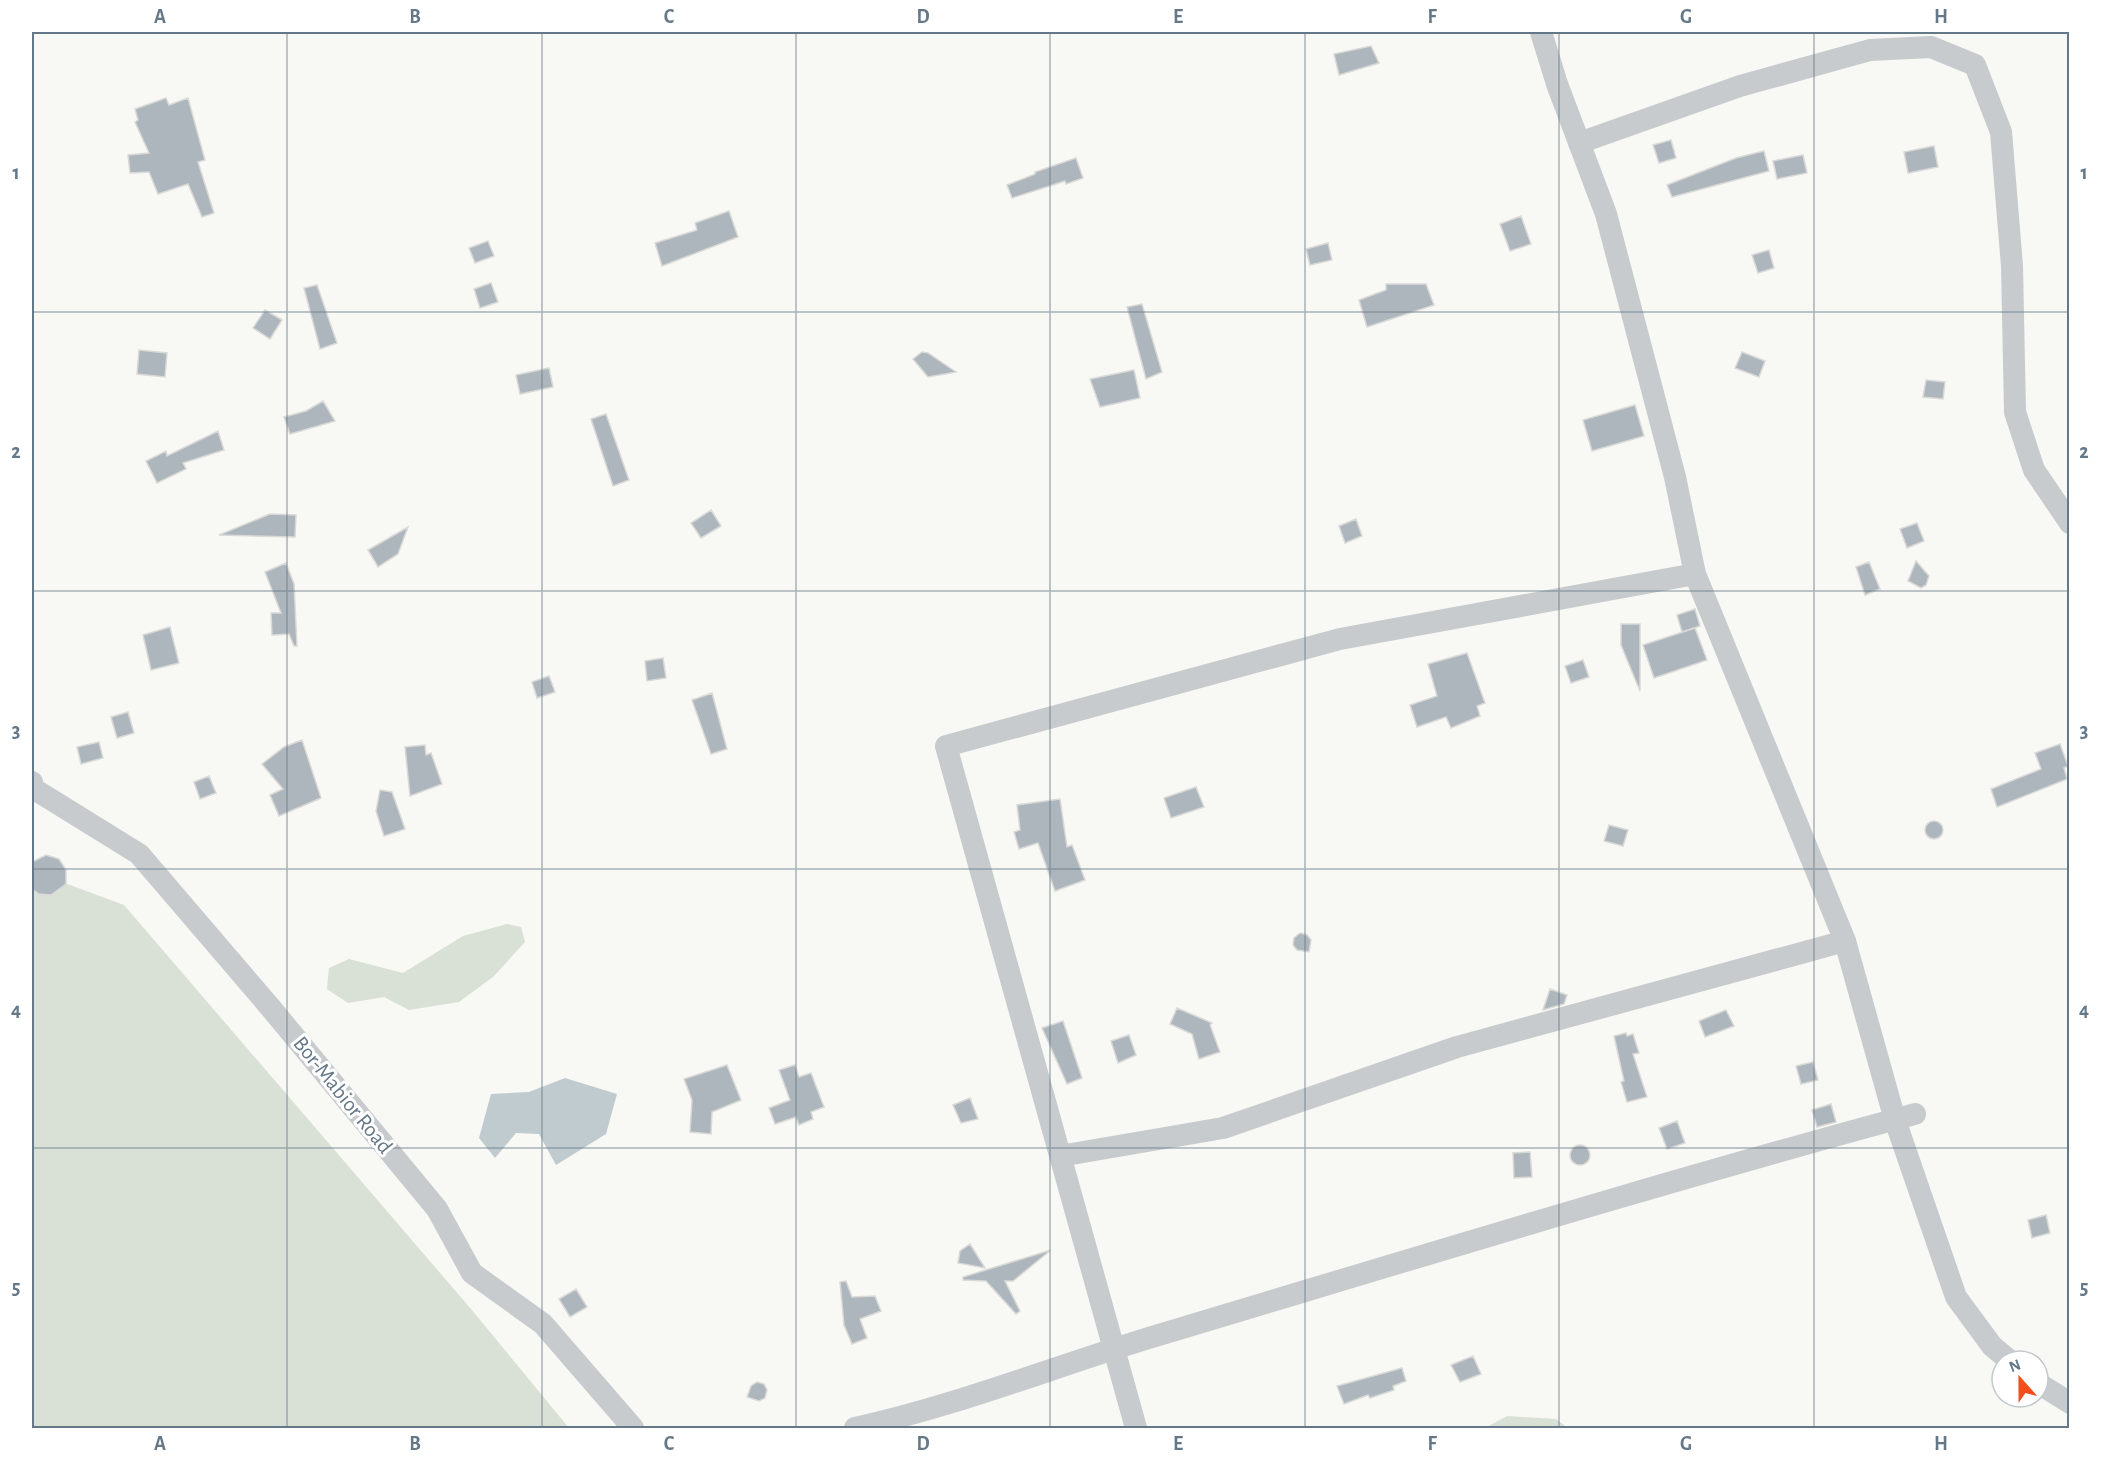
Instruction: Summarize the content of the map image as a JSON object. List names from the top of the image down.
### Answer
{
  "streets": {
    "street": ["Bor-Mabior Road"]
  },
  "north": "top",
  "grid": {
    "columns": [
      "A",
      "B",
      "C",
      "D",
      "E",
      "F",
      "G",
      "H"
    ],
    "rows": [
      "1",
      "2",
      "3",
      "4",
      "5"
    ]
  }
}
